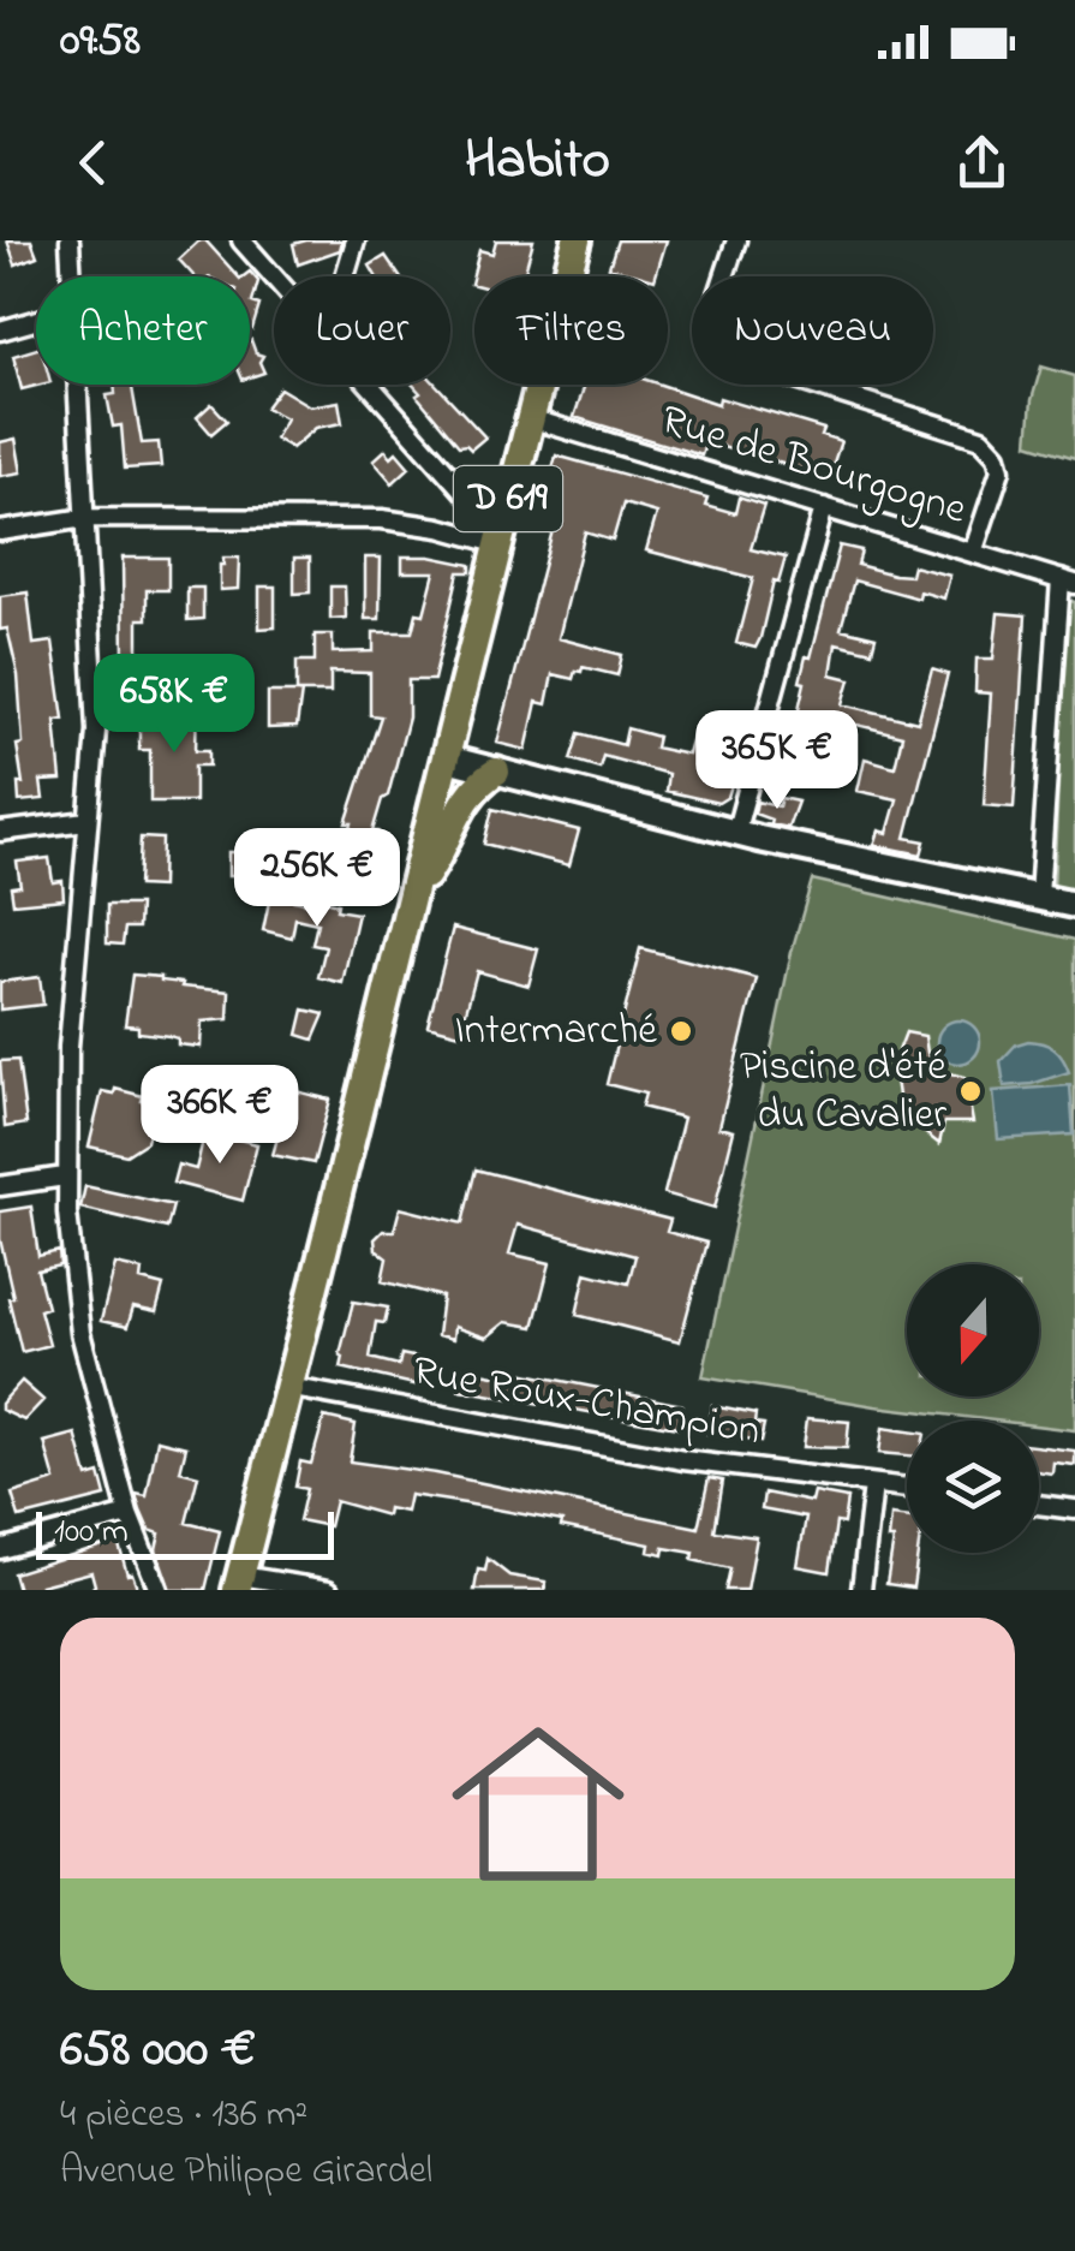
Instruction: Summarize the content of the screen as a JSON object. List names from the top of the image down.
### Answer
{
  "streets": {
    "main road": ["D 619"],
    "street": ["Rue de Bourgogne", "Rue Roux-Champion"]
  },
  "crossings": [
    ["Rue de Bourgogne", "D 619"],
    ["D 619", "Rue Roux-Champion"]
  ],
  "places": ["Intermarché", "Piscine d'été du Cavalier"],
  "scale_bar": "100 m",
  "north": "bottom",
  "page": {
    "status": "09:58",
    "header": "Habito",
    "chip": [
      "Acheter",
      "Louer",
      "Filtres",
      "Nouveau"
    ],
    "price": [
      "658K €",
      "365K €",
      "256K €",
      "366K €"
    ],
    "scale": "100 m",
    "list": [
      {
        "name": "658 000 €",
        "note": "4 pièces · 136 m² · Avenue Philippe Girardel"
      }
    ]
  }
}
